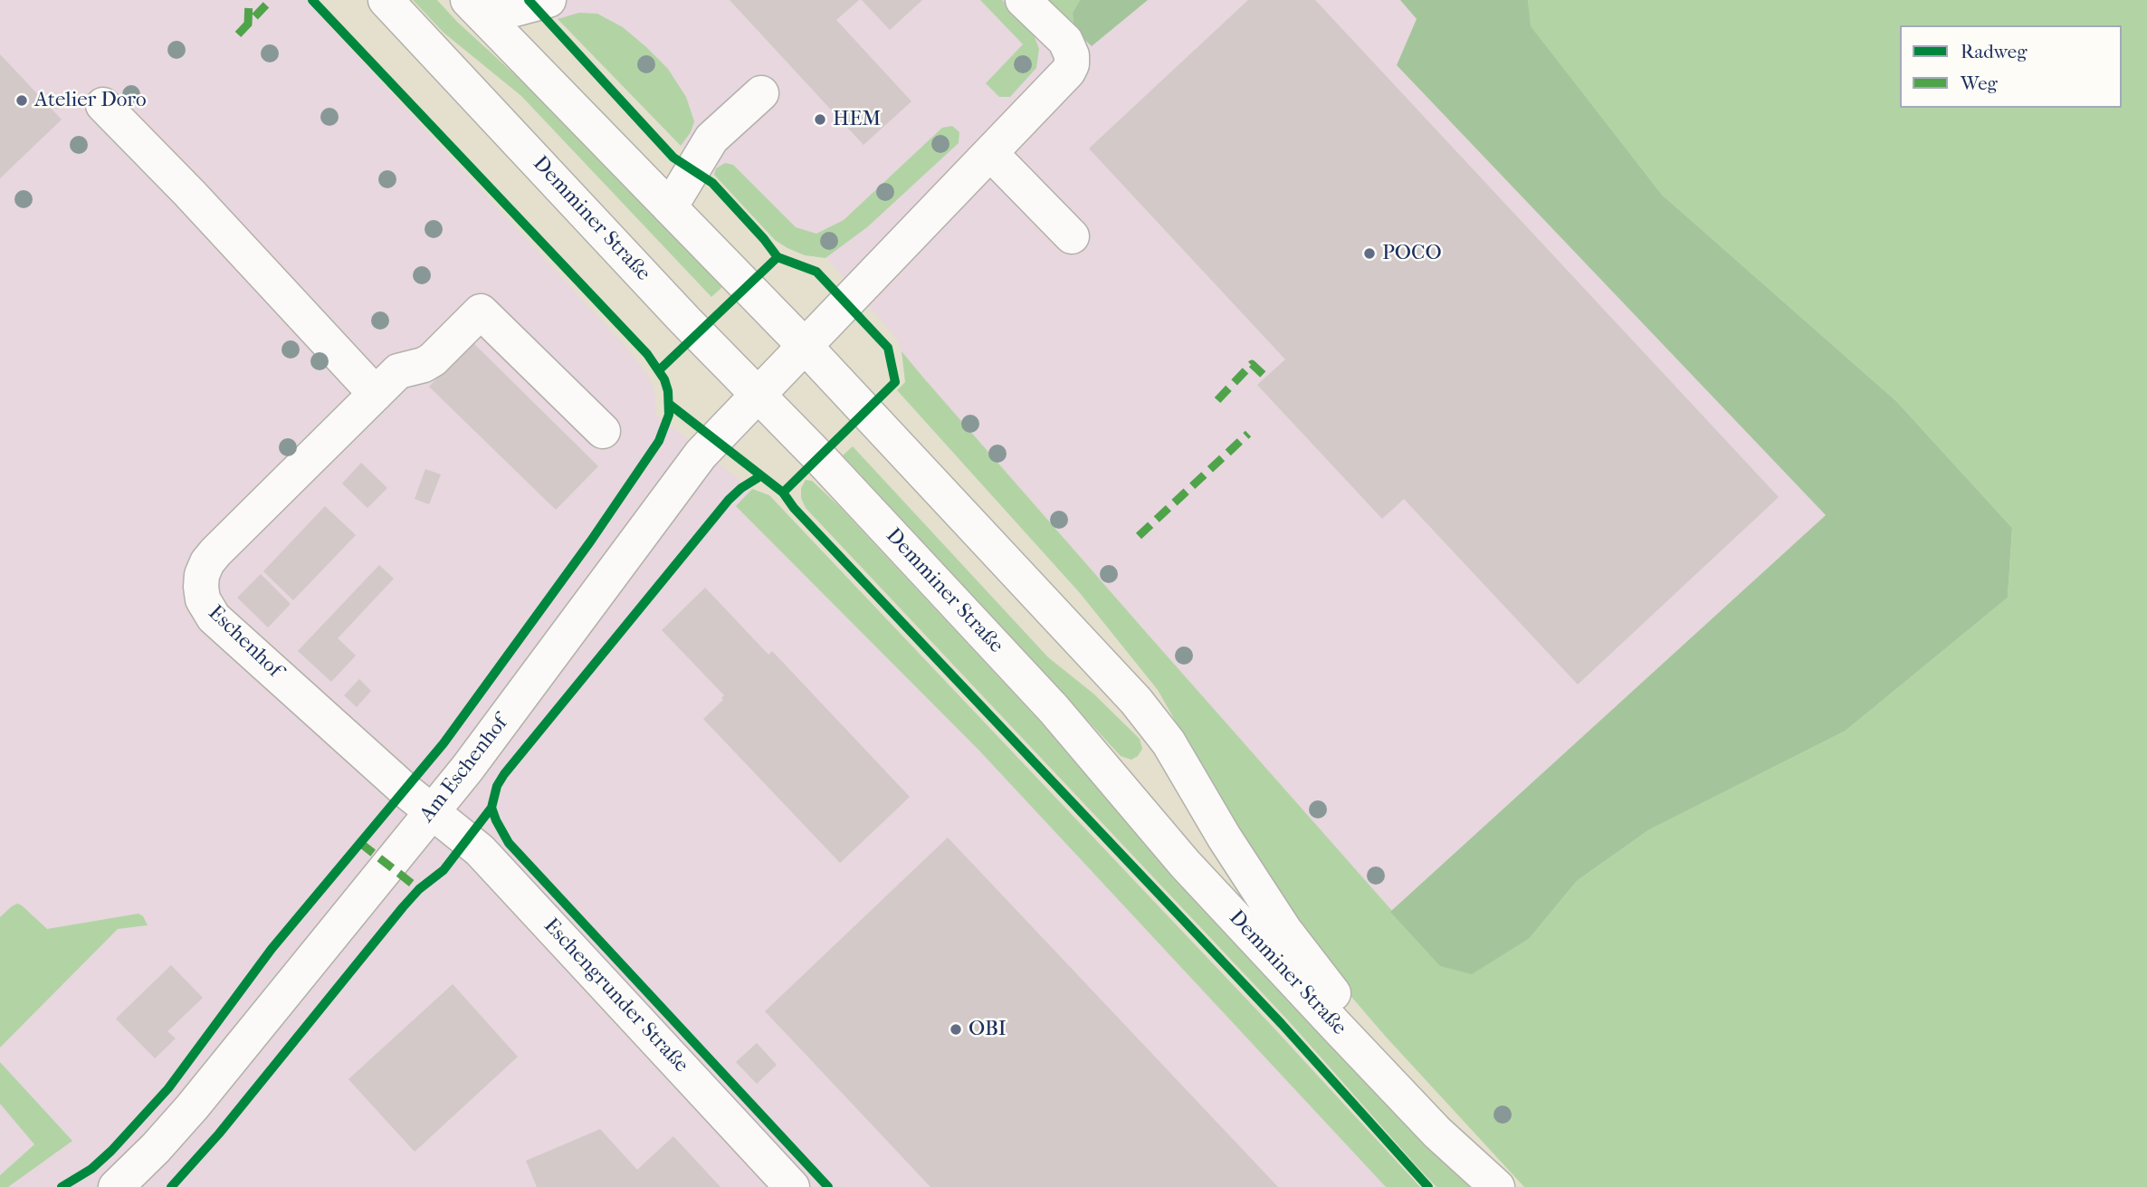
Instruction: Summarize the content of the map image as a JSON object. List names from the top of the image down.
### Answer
{
  "streets": {
    "main road": [
      "Demminer Straße",
      "Eschenhof",
      "Am Eschenhof",
      "Eschengrunder Straße"
    ]
  },
  "crossings": [
    ["Demminer Straße", "Am Eschenhof"],
    ["Eschenhof", "Am Eschenhof"],
    ["Eschenhof", "Eschengrunder Straße"],
    ["Am Eschenhof", "Eschengrunder Straße"]
  ],
  "places": [
    "Atelier Doro",
    "HEM",
    "POCO",
    "OBI"
  ],
  "legend": ["Radweg", "Weg"]
}
